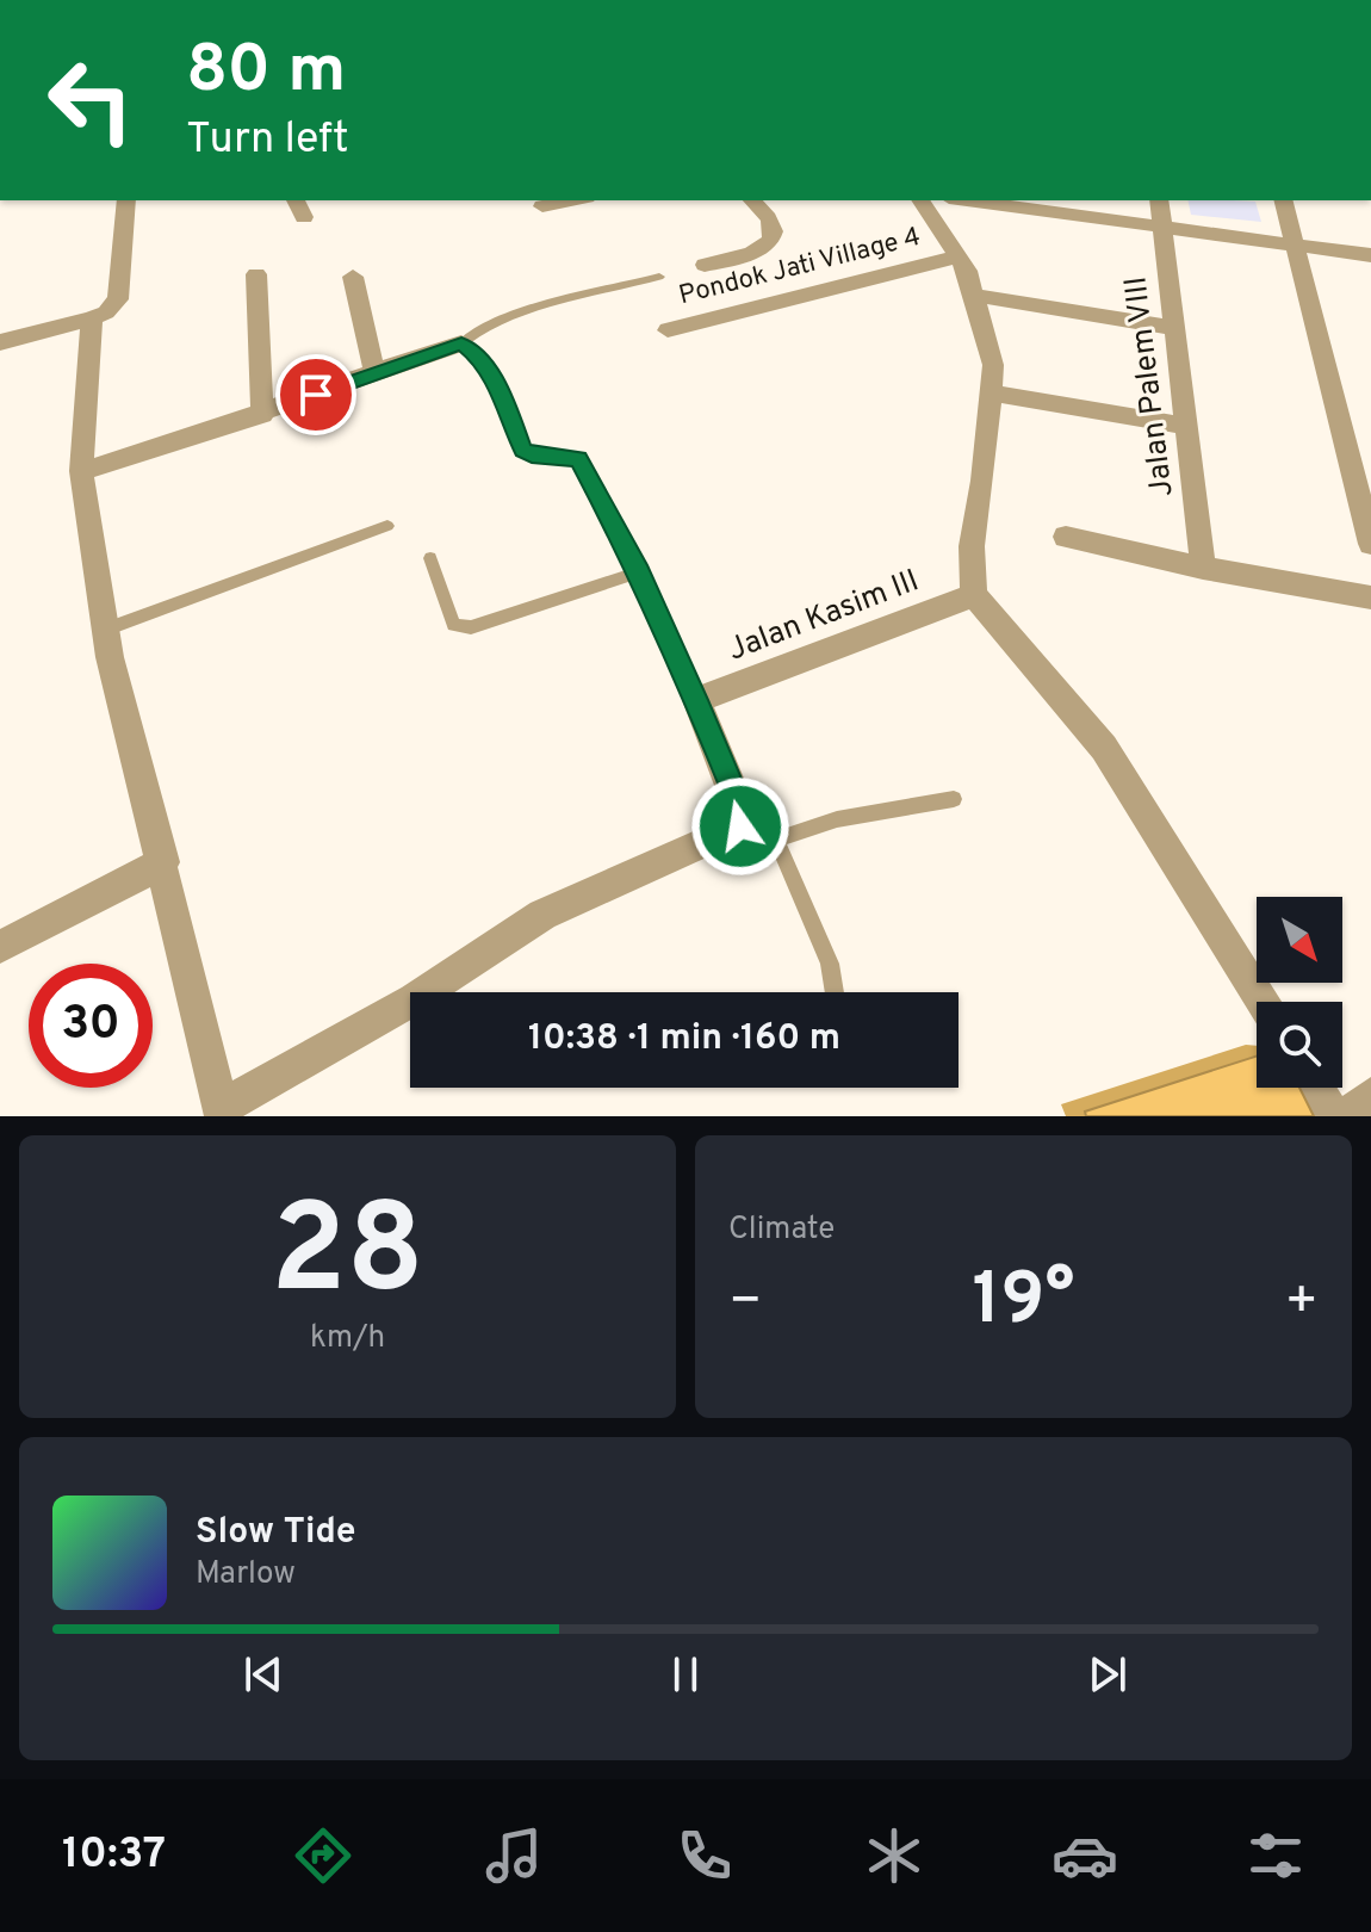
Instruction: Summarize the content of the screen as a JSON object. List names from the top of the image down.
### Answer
{
  "streets": {
    "street": ["Pondok Jati Village 4", "Jalan Palem VIII", "Jalan Kasim III"]
  },
  "north": "bottom right",
  "page": {
    "turn": ["80 m", "Turn left"],
    "limit": "30",
    "trip": "10:38 · 1 min · 160 m",
    "tile": [
      ["28", "km/h"],
      "Climate"
    ],
    "heat": ["−", "19°", "+"],
    "song": ["Slow Tide", "Marlow"],
    "tabs": "10:37"
  }
}
